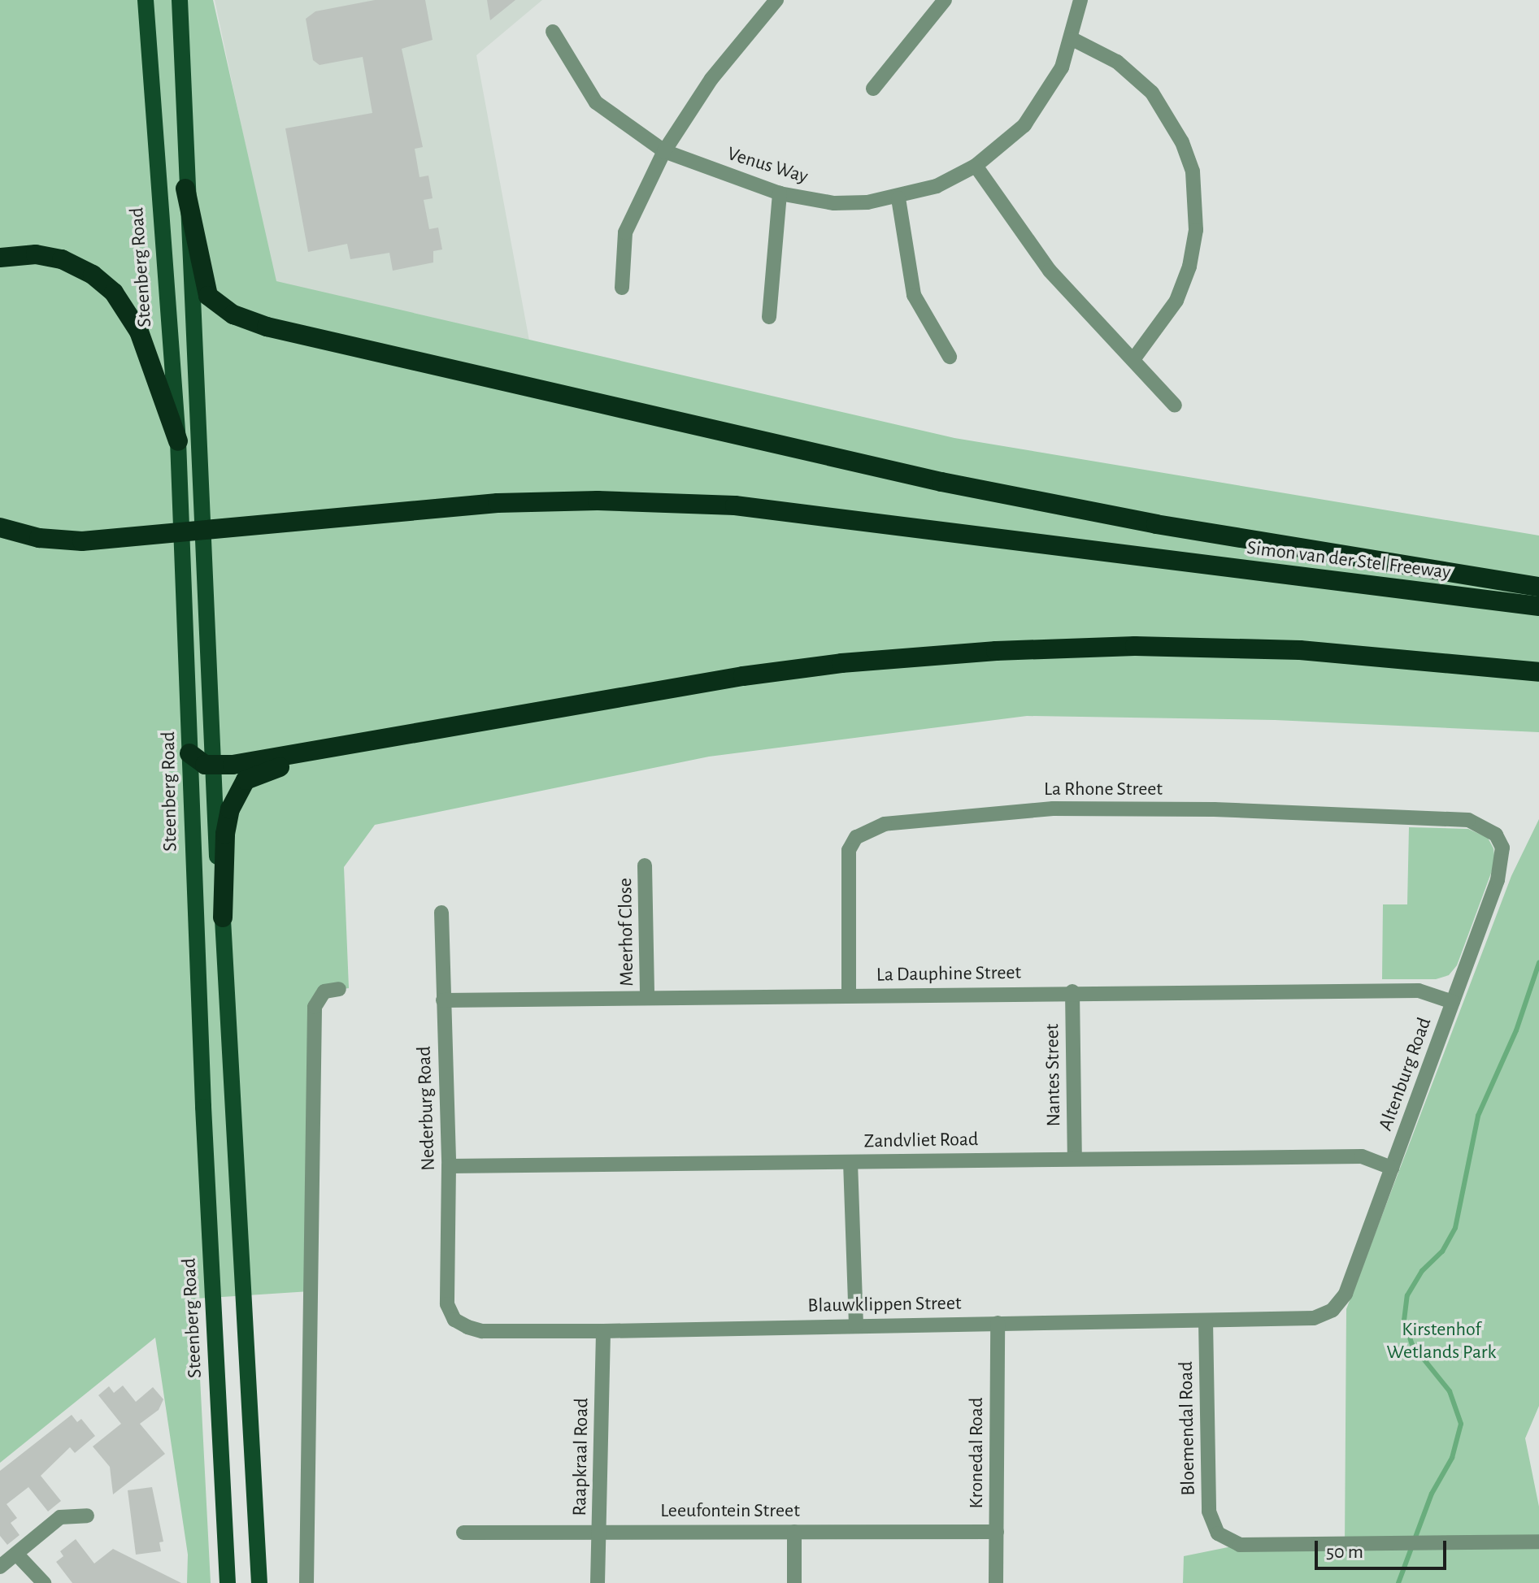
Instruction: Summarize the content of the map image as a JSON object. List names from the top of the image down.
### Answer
{
  "streets": {
    "highway": ["Simon van der Stel Freeway"],
    "main road": ["Steenberg Road"],
    "street": [
      "Venus Way",
      "La Rhone Street",
      "Meerhof Close",
      "La Dauphine Street",
      "Altenburg Road",
      "Nantes Street",
      "Nederburg Road",
      "Zandvliet Road",
      "Blauwklippen Street",
      "Bloemendal Road",
      "Kronedal Road",
      "Raapkraal Road",
      "Leeufontein Street"
    ]
  },
  "crossings": [
    ["La Rhone Street", "La Dauphine Street"],
    ["La Rhone Street", "Altenburg Road"],
    ["Meerhof Close", "La Dauphine Street"],
    ["La Dauphine Street", "Altenburg Road"],
    ["La Dauphine Street", "Nantes Street"],
    ["La Dauphine Street", "Nederburg Road"],
    ["Altenburg Road", "Zandvliet Road"],
    ["Altenburg Road", "Blauwklippen Street"],
    ["Nantes Street", "Zandvliet Road"],
    ["Nederburg Road", "Zandvliet Road"],
    ["Nederburg Road", "Blauwklippen Street"],
    ["Blauwklippen Street", "Bloemendal Road"],
    ["Blauwklippen Street", "Kronedal Road"],
    ["Blauwklippen Street", "Raapkraal Road"],
    ["Kronedal Road", "Leeufontein Street"],
    ["Raapkraal Road", "Leeufontein Street"]
  ],
  "parks": ["Kirstenhof Wetlands Park"],
  "scale_bar": "50 m"
}
